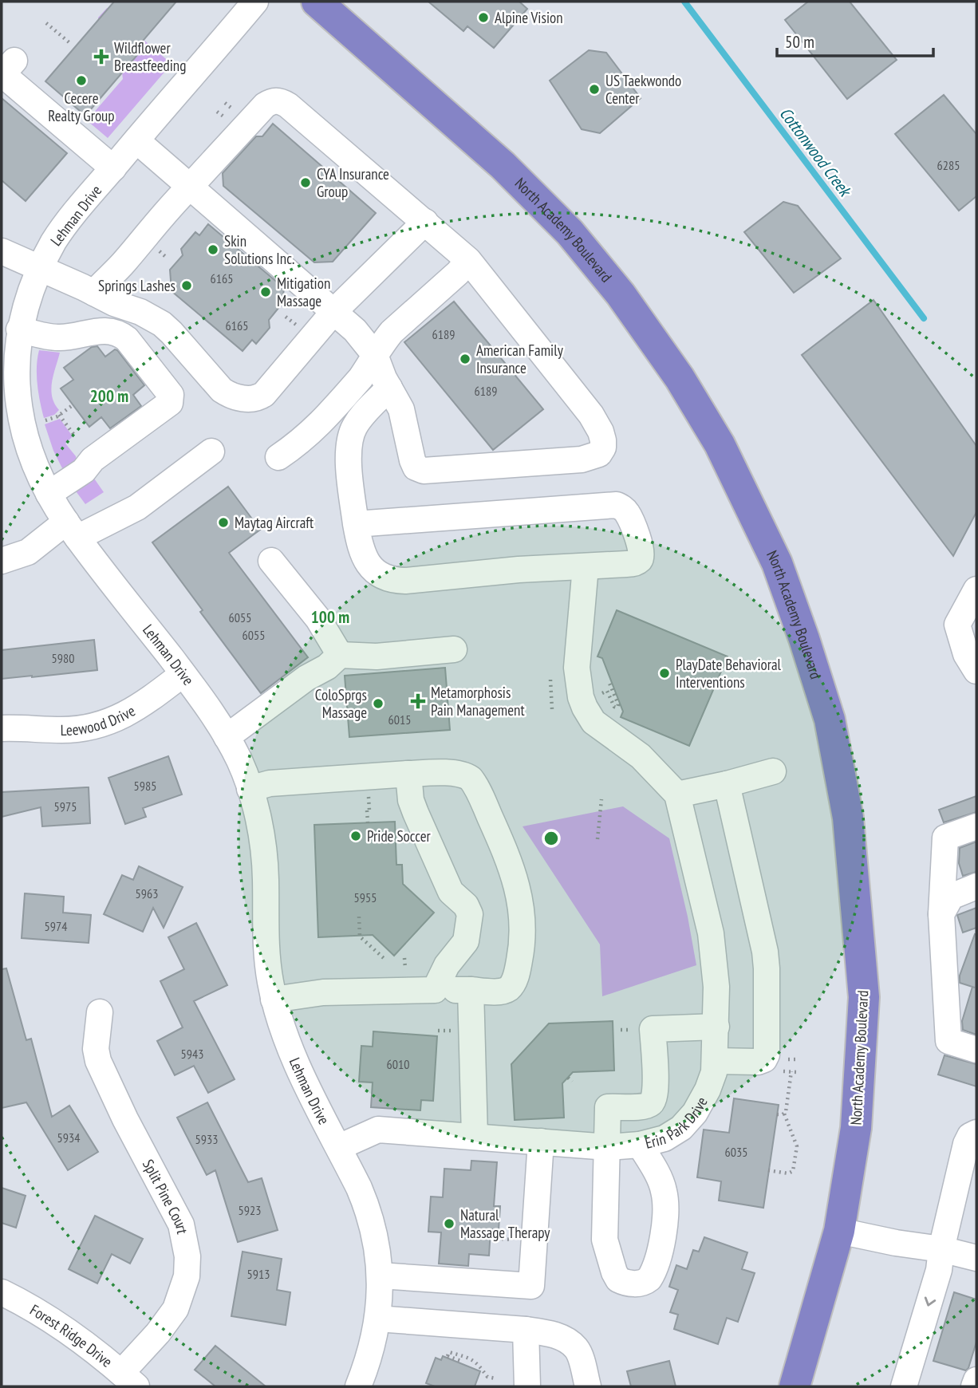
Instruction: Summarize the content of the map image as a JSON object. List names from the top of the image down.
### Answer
{
  "streets": {
    "highway": ["North Academy Boulevard"],
    "street": [
      "Lehman Drive",
      "Leewood Drive",
      "Erin Park Drive",
      "Split Pine Court",
      "Forest Ridge Drive"
    ]
  },
  "crossings": [
    ["Lehman Drive", "Leewood Drive"],
    ["Lehman Drive", "Erin Park Drive"],
    ["Split Pine Court", "Forest Ridge Drive"]
  ],
  "water": ["Cottonwood Creek"],
  "places": {
    "other": [
      "Alpine Vision",
      "Cecere Realty Group",
      "US Taekwondo Center",
      "CYA Insurance Group",
      "Skin Solutions Inc.",
      "Springs Lashes",
      "Mitigation Massage",
      "American Family Insurance",
      "Maytag Aircraft",
      "PlayDate Behavioral Interventions",
      "ColoSprgs Massage",
      "Pride Soccer",
      "Natural Massage Therapy"
    ],
    "health": ["Wildflower Breastfeeding", "Metamorphosis Pain Management"]
  },
  "house_numbers": [
    "6285",
    "6165",
    "6165",
    "6189",
    "6189",
    "6055",
    "6055",
    "5980",
    "6015",
    "5985",
    "5975",
    "5963",
    "5955",
    "5974",
    "5943",
    "6010",
    "5934",
    "5933",
    "6035",
    "5923",
    "5913"
  ],
  "scale_bar": "50 m",
  "rings": ["200 m", "100 m"]
}
